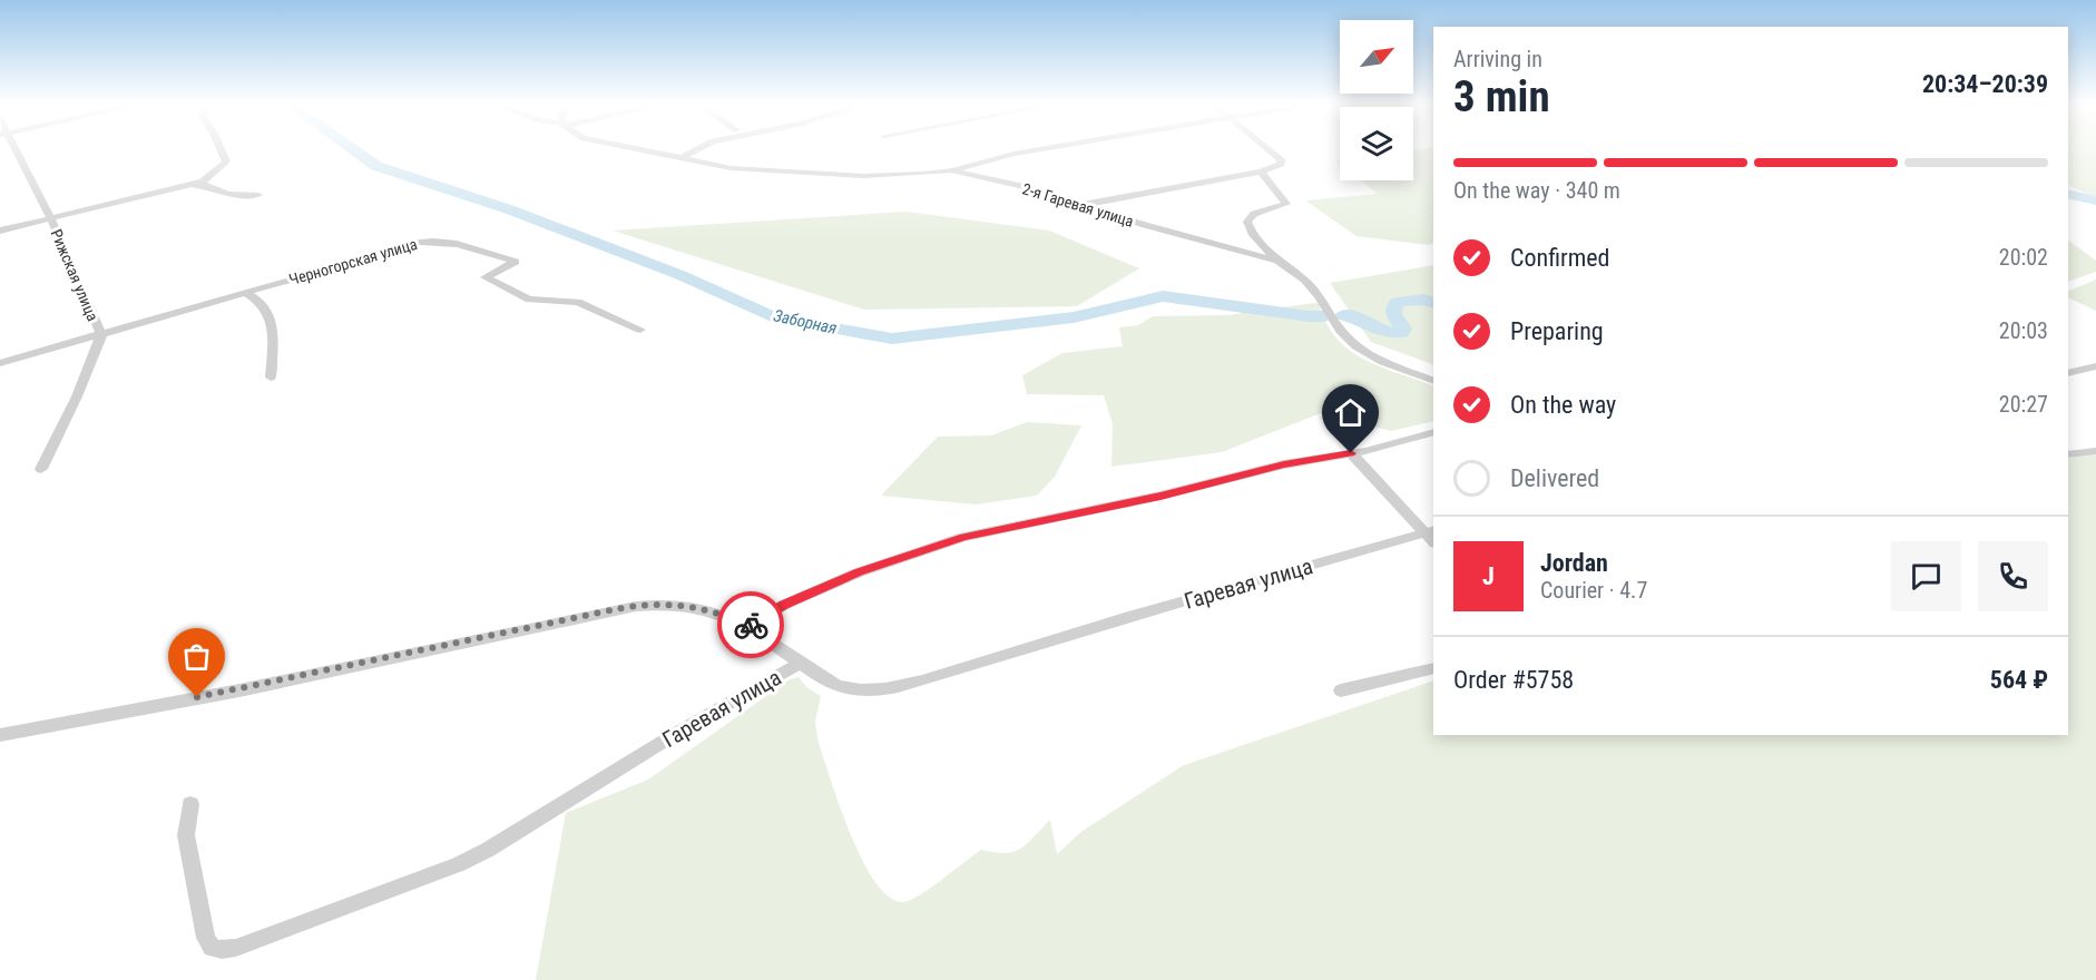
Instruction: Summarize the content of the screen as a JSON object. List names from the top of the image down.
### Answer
{
  "streets": {
    "street": [
      "2-я Гаревая улица",
      "Черногорская улица",
      "Рижская улица",
      "Гаревая улица"
    ]
  },
  "crossings": [
    ["Черногорская улица", "Рижская улица"]
  ],
  "water": ["Заборная"],
  "north": "top right",
  "page": {
    "heading": ["3 min", "Arriving in", "20:34–20:39"],
    "panel": [
      "Jordan",
      "Courier · 4.7",
      "Order #5758",
      "564 ₽"
    ],
    "bar": "On the way · 340 m",
    "list": [
      ["Confirmed", "20:02"],
      ["Preparing", "20:03"],
      ["On the way", "20:27"],
      "Delivered"
    ],
    "round": "J"
  }
}
